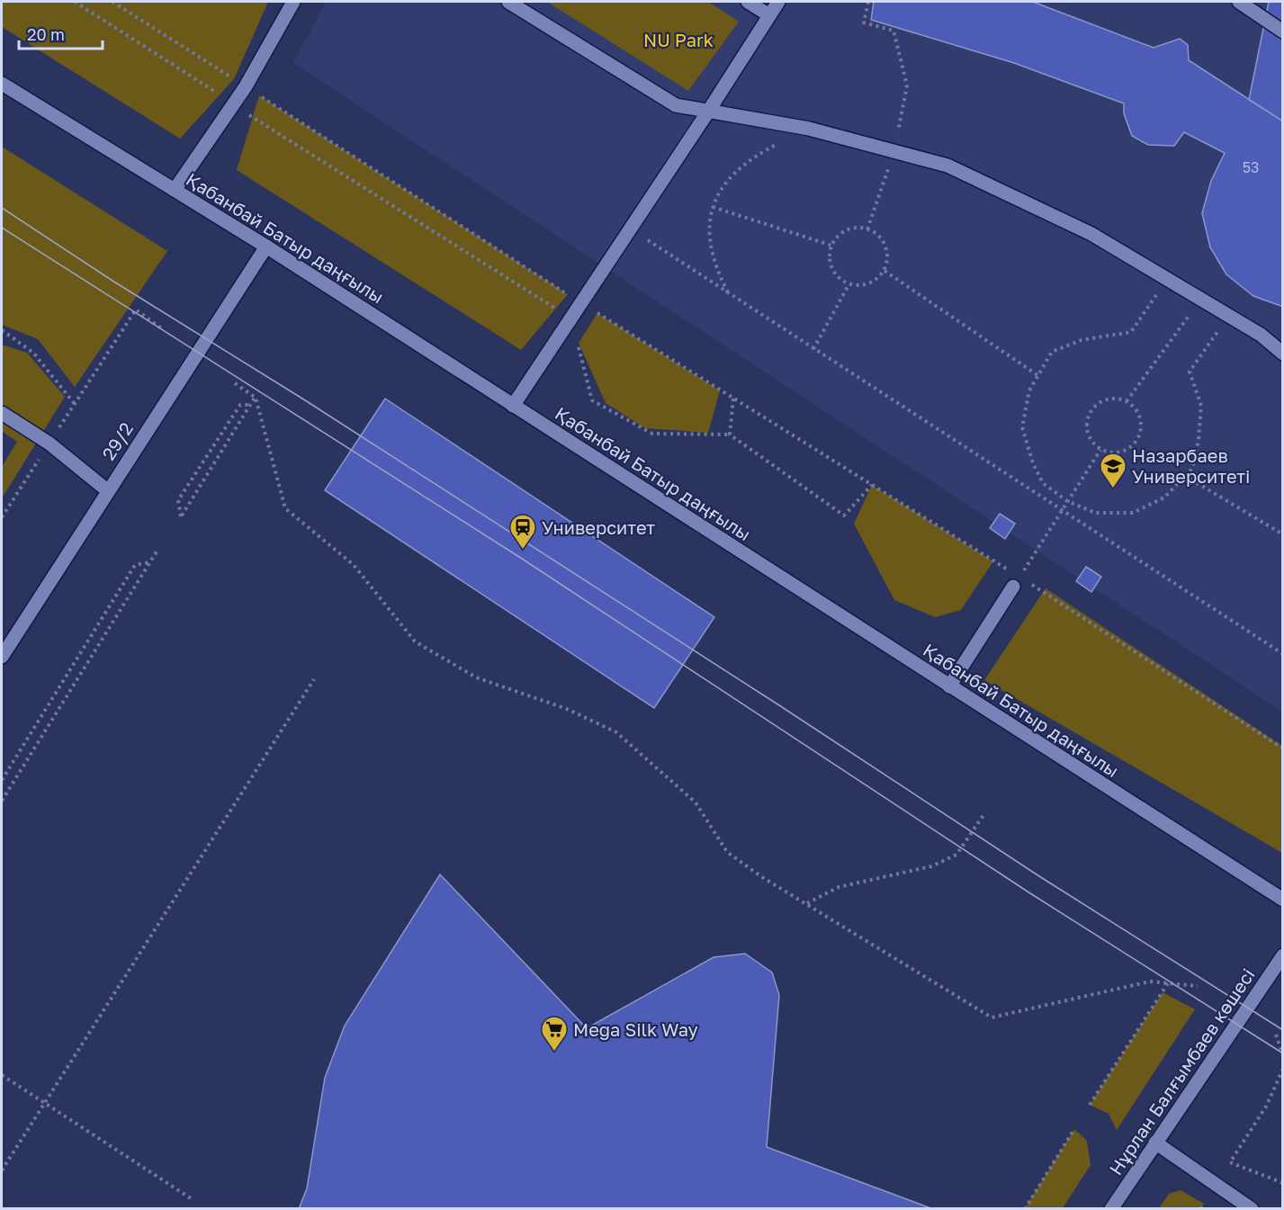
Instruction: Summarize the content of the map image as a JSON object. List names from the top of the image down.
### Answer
{
  "streets": {
    "main road": ["Қабанбай Батыр даңғылы", "29/2", "Нұрлан Балғымбаев көшесі"]
  },
  "crossings": [
    ["Қабанбай Батыр даңғылы", "29/2"]
  ],
  "parks": ["NU Park"],
  "places": {
    "school or university": ["Назарбаев Университеті"],
    "station": ["Университет"],
    "supermarket": ["Mega Silk Way"]
  },
  "house_numbers": ["53"],
  "scale_bar": "20 m"
}
